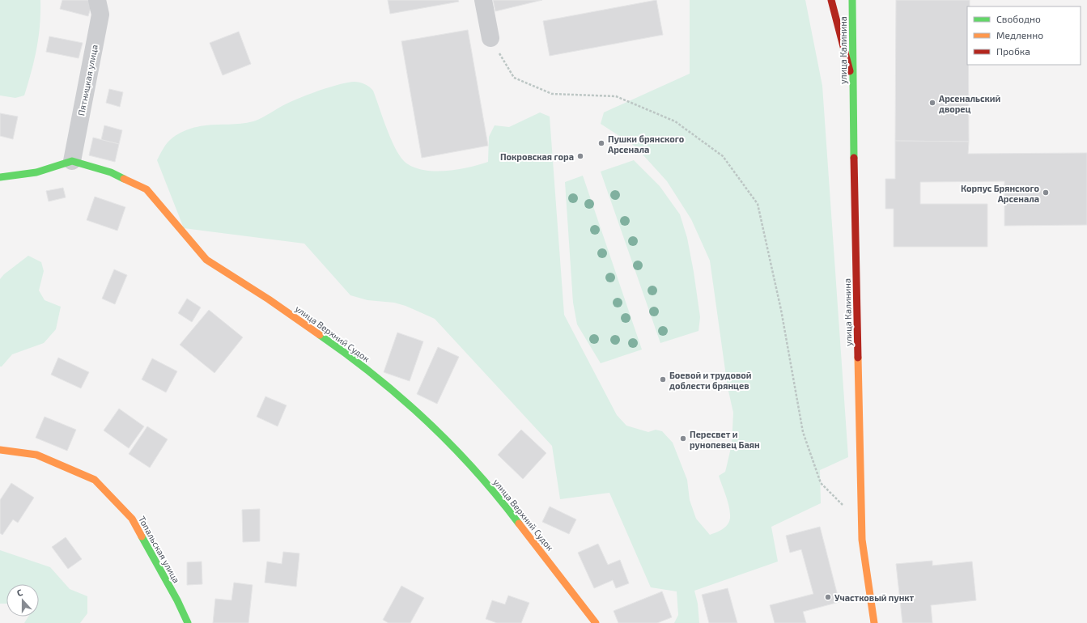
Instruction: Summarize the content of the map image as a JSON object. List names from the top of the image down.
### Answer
{
  "streets": {
    "street": [
      "улица Калинина",
      "Пятницкая улица",
      "улица Верхний Судок",
      "Топальская улица"
    ]
  },
  "crossings": [
    ["Пятницкая улица", "улица Верхний Судок"]
  ],
  "places": [
    "Арсенальский дворец",
    "Пушки брянского Арсенала",
    "Покровская гора",
    "Корпус Брянского Арсенала",
    "Боевой и трудовой доблести брянцев",
    "Пересвет и рунопевец Баян",
    "Участковый пункт"
  ],
  "legend": ["Свободно", "Медленно", "Пробка"],
  "north": "top"
}
